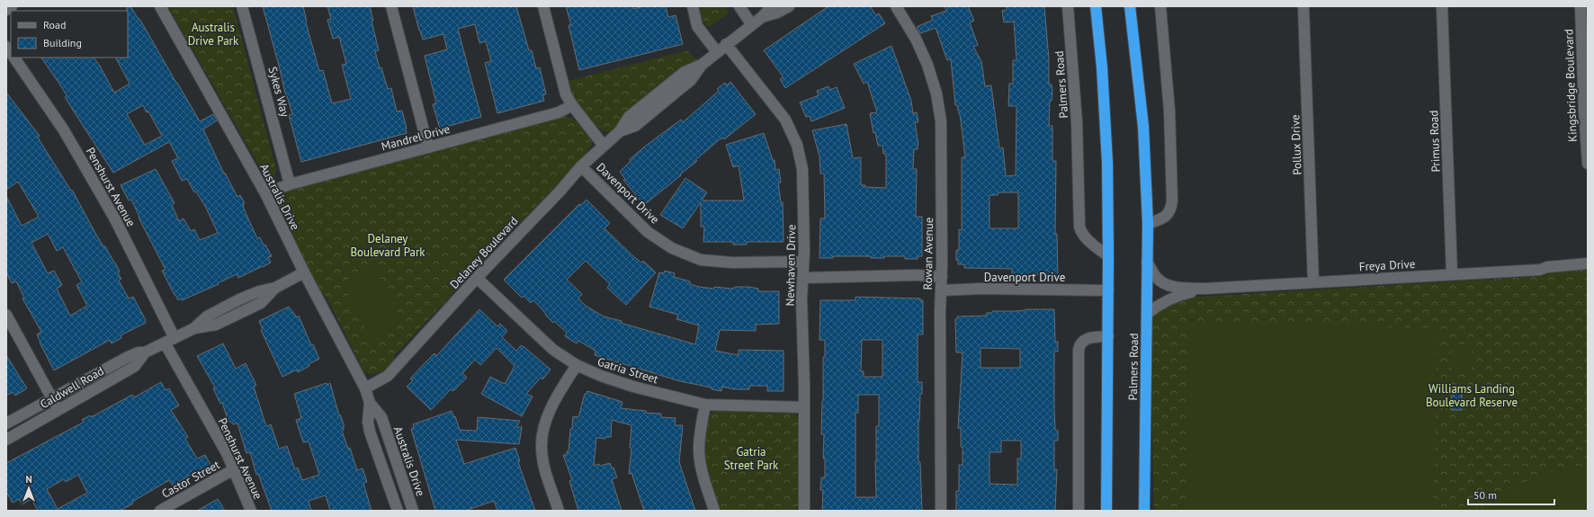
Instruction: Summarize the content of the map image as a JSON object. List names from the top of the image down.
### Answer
{
  "streets": {
    "highway": ["Palmers Road"],
    "street": [
      "Kingsbridge Boulevard",
      "Sykes Way",
      "Mandrel Drive",
      "Primus Road",
      "Pollux Drive",
      "Penshurst Avenue",
      "Davenport Drive",
      "Australis Drive",
      "Delaney Boulevard",
      "Rowan Avenue",
      "Newhaven Drive",
      "Freya Drive",
      "Gatria Street",
      "Caldwell Road",
      "Castor Street"
    ]
  },
  "crossings": [
    ["Palmers Road", "Freya Drive"],
    ["Sykes Way", "Mandrel Drive"],
    ["Mandrel Drive", "Australis Drive"],
    ["Primus Road", "Freya Drive"],
    ["Pollux Drive", "Freya Drive"],
    ["Penshurst Avenue", "Caldwell Road"],
    ["Penshurst Avenue", "Castor Street"],
    ["Davenport Drive", "Delaney Boulevard"],
    ["Davenport Drive", "Rowan Avenue"],
    ["Davenport Drive", "Newhaven Drive"],
    ["Australis Drive", "Delaney Boulevard"],
    ["Australis Drive", "Caldwell Road"],
    ["Delaney Boulevard", "Newhaven Drive"],
    ["Delaney Boulevard", "Gatria Street"],
    ["Newhaven Drive", "Gatria Street"]
  ],
  "parks": [
    "Australis Drive Park",
    "Delaney Boulevard Park",
    "Williams Landing Boulevard Reserve",
    "Gatria Street Park"
  ],
  "legend": ["Road", "Building"],
  "scale_bar": "50 m",
  "north": "top"
}
